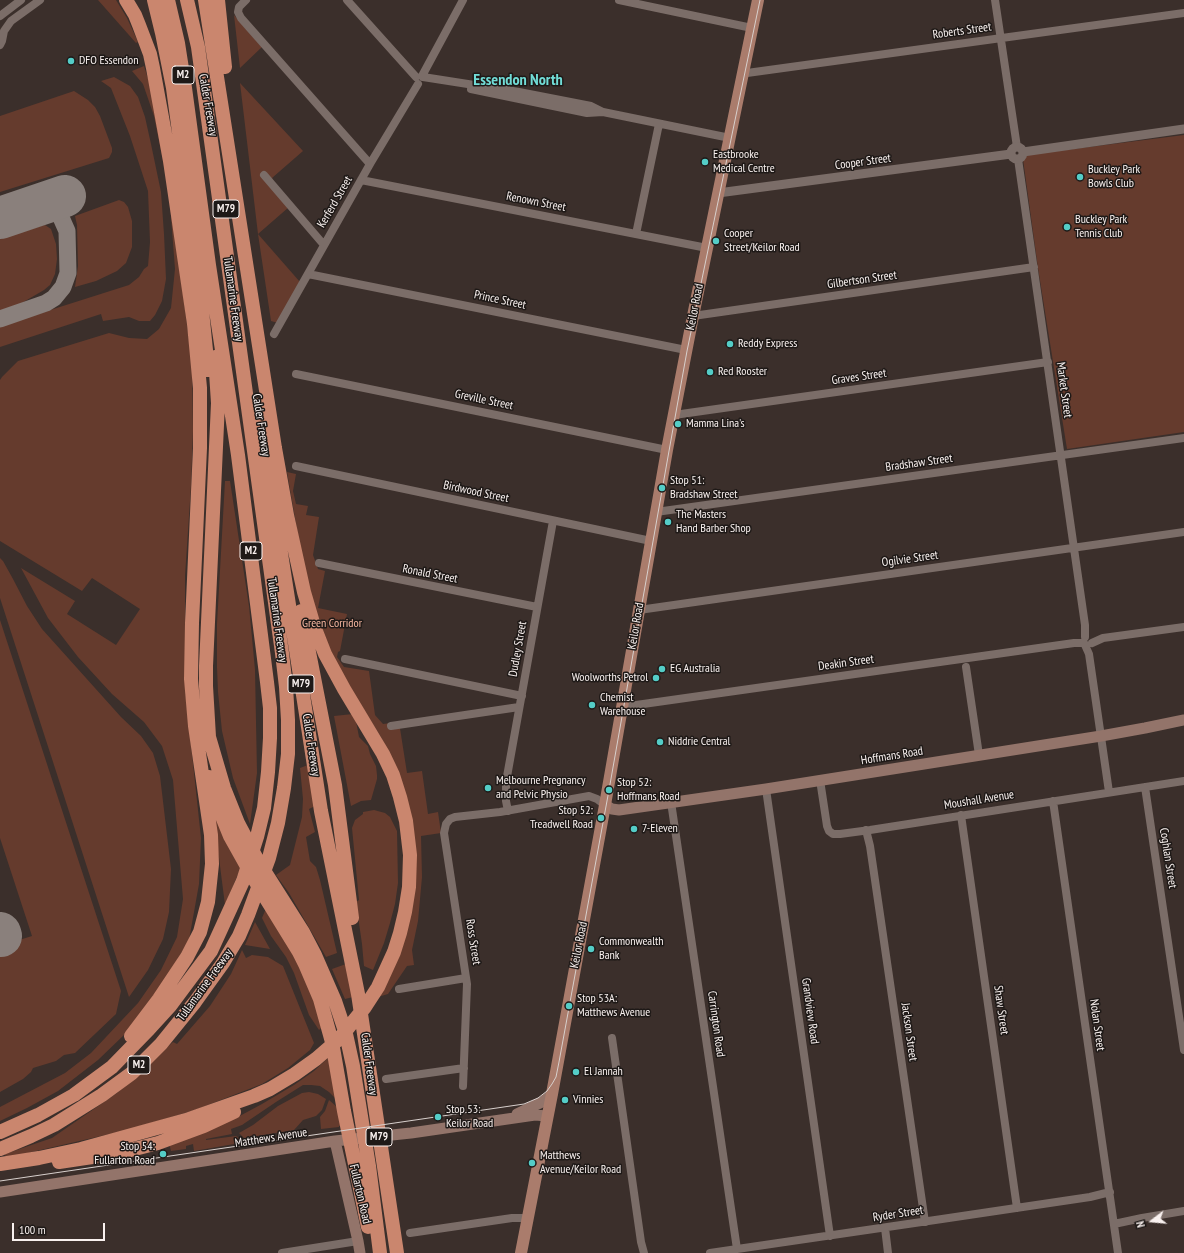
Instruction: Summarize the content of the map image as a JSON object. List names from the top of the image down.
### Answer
{
  "streets": {
    "highway": [
      "M2",
      "Calder Freeway",
      "M79",
      "Tullamarine Freeway"
    ],
    "main road": [
      "Keilor Road",
      "Hoffmans Road",
      "Matthews Avenue",
      "Fullarton Road"
    ],
    "street": [
      "Roberts Street",
      "Cooper Street",
      "Kerferd Street",
      "Renown Street",
      "Gilbertson Street",
      "Prince Street",
      "Graves Street",
      "Market Street",
      "Greville Street",
      "Bradshaw Street",
      "Birdwood Street",
      "Ogilvie Street",
      "Ronald Street",
      "Dudley Street",
      "Deakin Street",
      "Moushall Avenue",
      "Coghlan Street",
      "Ross Street",
      "Shaw Street",
      "Grandview Road",
      "Carrington Road",
      "Nolan Street",
      "Jackson Street",
      "Ryder Street"
    ]
  },
  "crossings": [
    ["Roberts Street", "Keilor Road"],
    ["Roberts Street", "Market Street"],
    ["Calder Freeway", "Tullamarine Freeway"],
    ["Cooper Street", "Keilor Road"],
    ["Cooper Street", "Market Street"],
    ["Kerferd Street", "Renown Street"],
    ["Kerferd Street", "Prince Street"],
    ["Renown Street", "Keilor Road"],
    ["Gilbertson Street", "Keilor Road"],
    ["Gilbertson Street", "Market Street"],
    ["Prince Street", "Keilor Road"],
    ["Keilor Road", "Graves Street"],
    ["Keilor Road", "Greville Street"],
    ["Keilor Road", "Bradshaw Street"],
    ["Keilor Road", "Birdwood Street"],
    ["Keilor Road", "Ogilvie Street"],
    ["Keilor Road", "Deakin Street"],
    ["Keilor Road", "Hoffmans Road"],
    ["Keilor Road", "Matthews Avenue"],
    ["Graves Street", "Market Street"],
    ["Market Street", "Bradshaw Street"],
    ["Market Street", "Ogilvie Street"],
    ["Market Street", "Deakin Street"],
    ["Market Street", "Hoffmans Road"],
    ["Market Street", "Moushall Avenue"],
    ["Birdwood Street", "Dudley Street"],
    ["Ronald Street", "Dudley Street"],
    ["Dudley Street", "Ross Street"],
    ["Hoffmans Road", "Moushall Avenue"],
    ["Hoffmans Road", "Grandview Road"],
    ["Hoffmans Road", "Carrington Road"],
    ["Moushall Avenue", "Coghlan Street"],
    ["Moushall Avenue", "Shaw Street"],
    ["Moushall Avenue", "Nolan Street"],
    ["Moushall Avenue", "Jackson Street"],
    ["Shaw Street", "Ryder Street"],
    ["Grandview Road", "Ryder Street"],
    ["Carrington Road", "Ryder Street"],
    ["Nolan Street", "Ryder Street"],
    ["Jackson Street", "Ryder Street"],
    ["Matthews Avenue", "Fullarton Road"]
  ],
  "districts": ["Essendon North"],
  "parks": ["Green Corridor"],
  "places": [
    "DFO Essendon",
    "Eastbrooke Medical Centre",
    "Buckley Park Bowls Club",
    "Buckley Park Tennis Club",
    "Cooper Street/Keilor Road",
    "Reddy Express",
    "Red Rooster",
    "Mamma Lina's",
    "Stop 51: Bradshaw Street",
    "The Masters Hand Barber Shop",
    "EG Australia",
    "Woolworths Petrol",
    "Chemist Warehouse",
    "Niddrie Central",
    "Melbourne Pregnancy and Pelvic Physio",
    "Stop 52: Hoffmans Road",
    "Stop 52: Treadwell Road",
    "7-Eleven",
    "Commonwealth Bank",
    "Stop 53A: Matthews Avenue",
    "El Jannah",
    "Vinnies",
    "Stop 53: Keilor Road",
    "Stop 54: Fullarton Road",
    "Matthews Avenue/Keilor Road"
  ],
  "scale_bar": "100 m",
  "north": "left"
}
